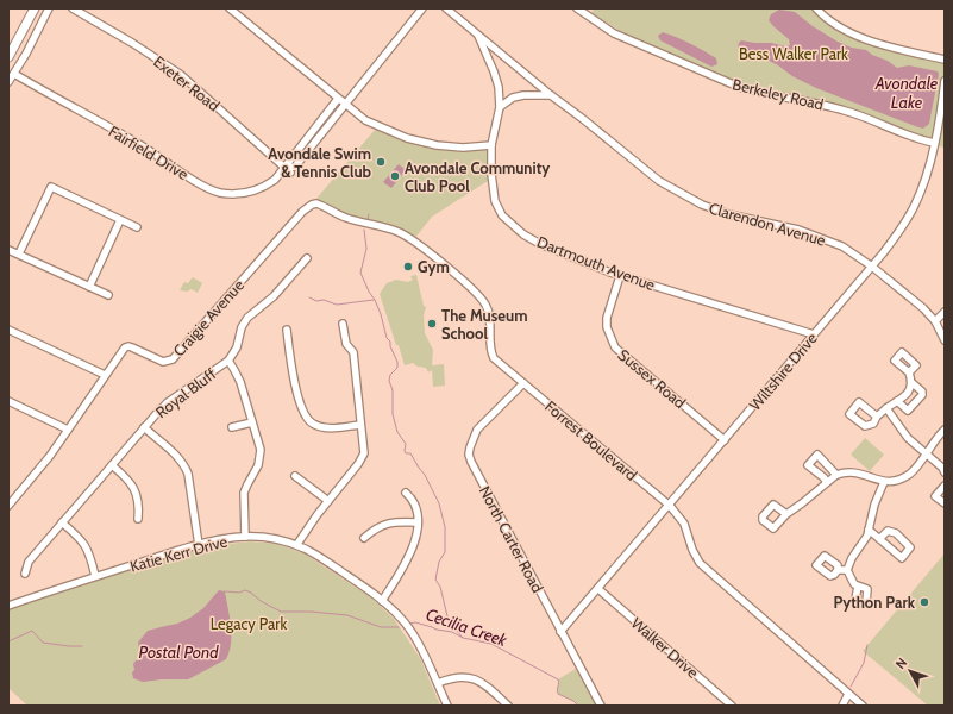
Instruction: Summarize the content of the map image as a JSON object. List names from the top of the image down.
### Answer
{
  "streets": {
    "street": [
      "Exeter Road",
      "Berkeley Road",
      "Fairfield Drive",
      "Clarendon Avenue",
      "Dartmouth Avenue",
      "Craigie Avenue",
      "Wiltshire Drive",
      "Sussex Road",
      "Royal Bluff",
      "Forrest Boulevard",
      "North Carter Road",
      "Katie Kerr Drive",
      "Walker Drive"
    ]
  },
  "crossings": [
    ["Exeter Road", "Fairfield Drive"],
    ["Berkeley Road", "Wiltshire Drive"],
    ["Clarendon Avenue", "Dartmouth Avenue"],
    ["Clarendon Avenue", "Wiltshire Drive"],
    ["Dartmouth Avenue", "Wiltshire Drive"],
    ["Dartmouth Avenue", "Sussex Road"],
    ["Craigie Avenue", "Forrest Boulevard"],
    ["Wiltshire Drive", "Sussex Road"],
    ["Wiltshire Drive", "Forrest Boulevard"],
    ["Wiltshire Drive", "North Carter Road"],
    ["Wiltshire Drive", "Walker Drive"],
    ["Forrest Boulevard", "North Carter Road"]
  ],
  "water": ["Avondale Lake", "Cecilia Creek", "Postal Pond"],
  "parks": ["Bess Walker Park", "Legacy Park"],
  "places": [
    "Avondale Swim & Tennis Club",
    "Avondale Community Club Pool",
    "Gym",
    "The Museum School",
    "Python Park"
  ],
  "north": "top left"
}
